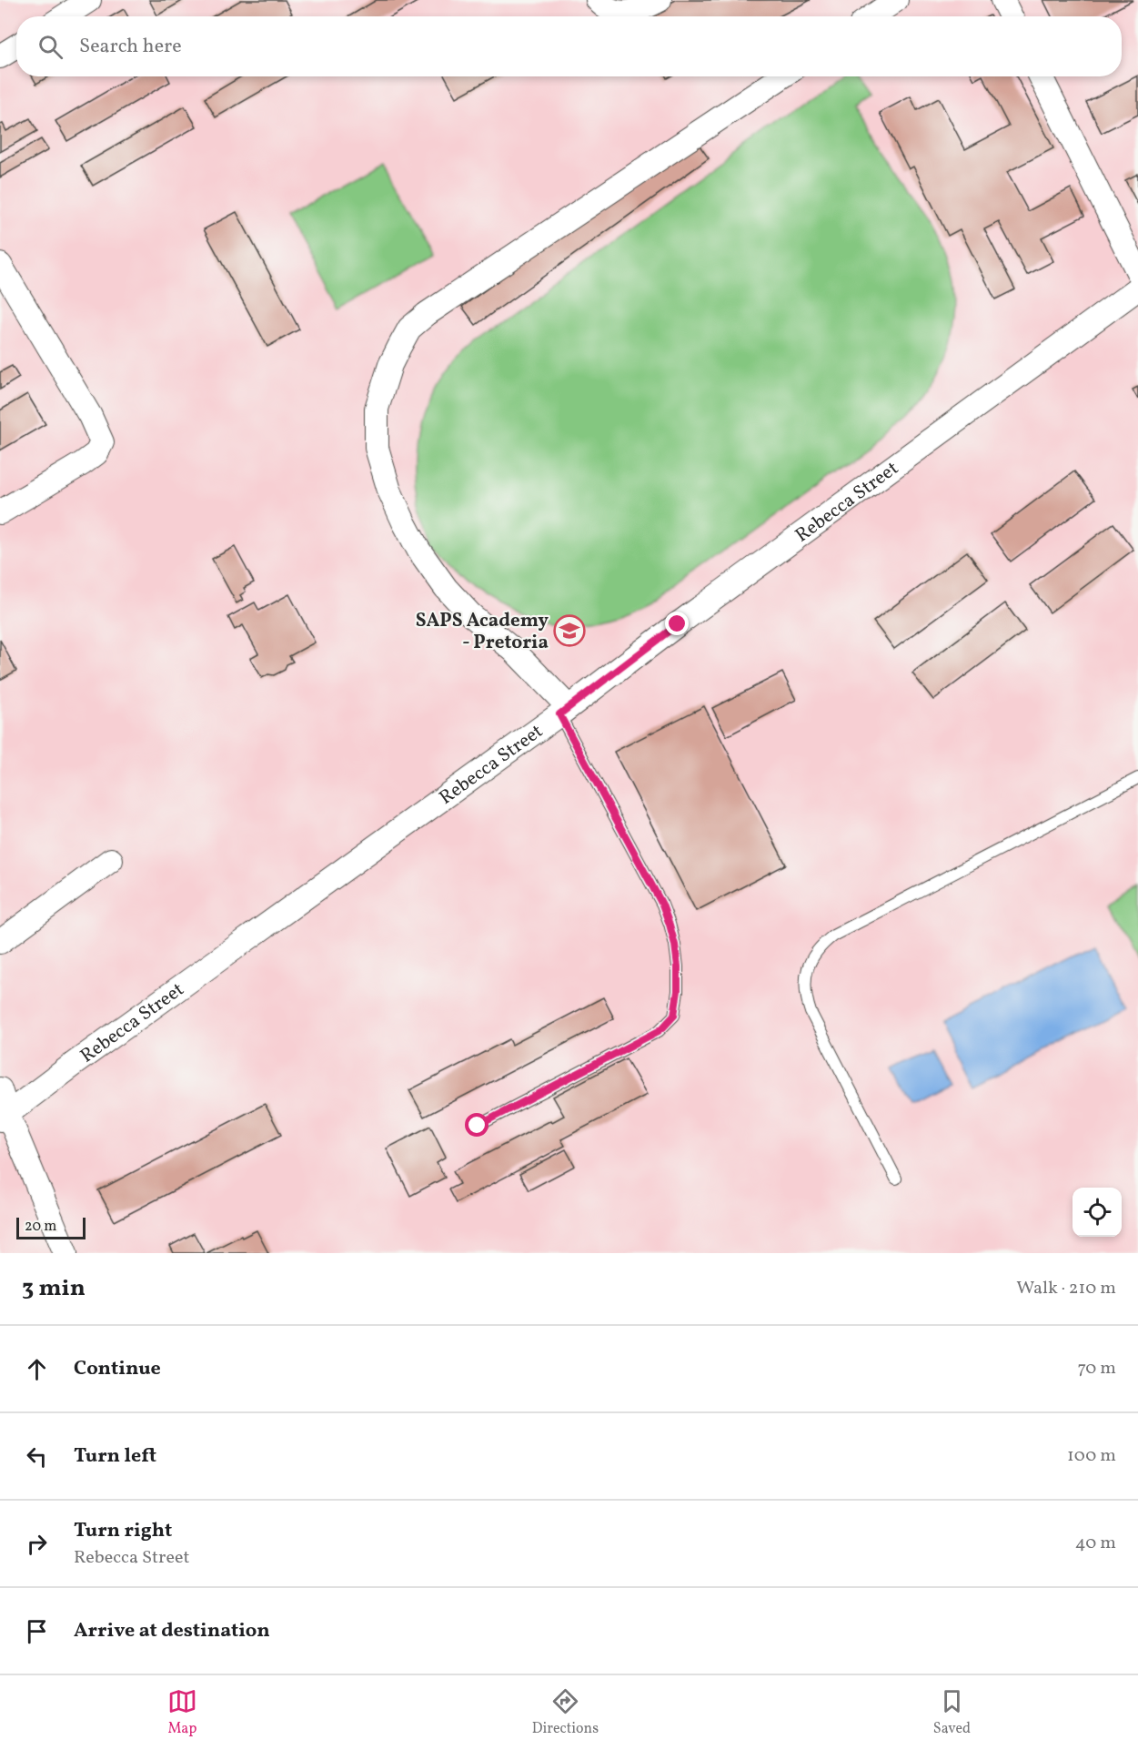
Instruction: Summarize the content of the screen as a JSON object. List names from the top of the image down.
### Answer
{
  "streets": {
    "street": ["Rebecca Street"]
  },
  "places": {
    "school or university": ["SAPS Academy - Pretoria"]
  },
  "scale_bar": "20 m",
  "page": {
    "search": "Search here",
    "scale": "20 m",
    "heading": ["3 min", "Walk · 210 m"],
    "list": [
      ["Continue", "70 m"],
      ["Turn left", "100 m"],
      ["Turn right", "Rebecca Street", "40 m"],
      "Arrive at destination"
    ],
    "nav": ["Map", "Directions", "Saved"]
  }
}
